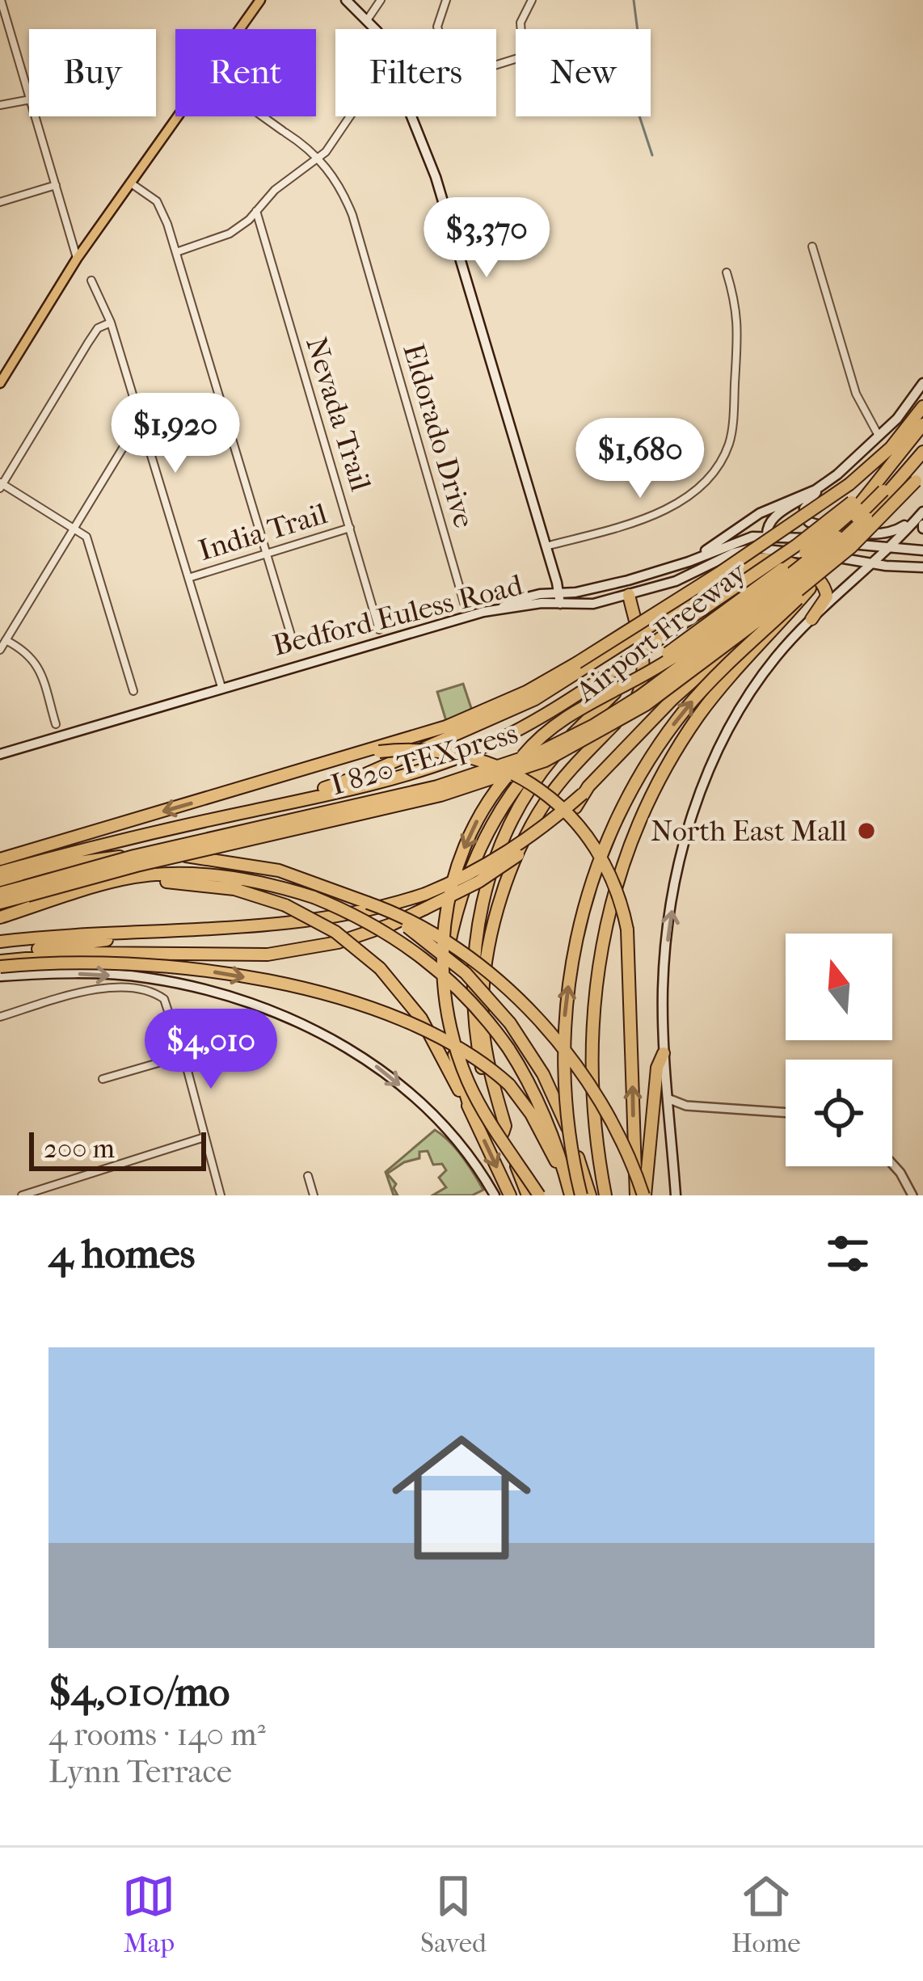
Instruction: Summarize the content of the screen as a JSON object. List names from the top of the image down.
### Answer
{
  "streets": {
    "highway": ["Airport Freeway", "I 820 TEXpress"],
    "main road": ["Bedford Euless Road"],
    "street": ["Nevada Trail", "Eldorado Drive", "India Trail"]
  },
  "crossings": [
    ["Nevada Trail", "India Trail"]
  ],
  "places": ["North East Mall"],
  "scale_bar": "200 m",
  "north": "top",
  "page": {
    "chip": [
      "Buy",
      "Rent",
      "Filters",
      "New"
    ],
    "price": [
      "$3,370",
      "$1,920",
      "$1,680",
      "$4,010"
    ],
    "scale": "200 m",
    "heading": "4 homes",
    "list": [
      {
        "name": "$4,010/mo",
        "note": "4 rooms · 140 m² · Lynn Terrace"
      }
    ],
    "tabs": ["Map", "Saved", "Home"]
  }
}
